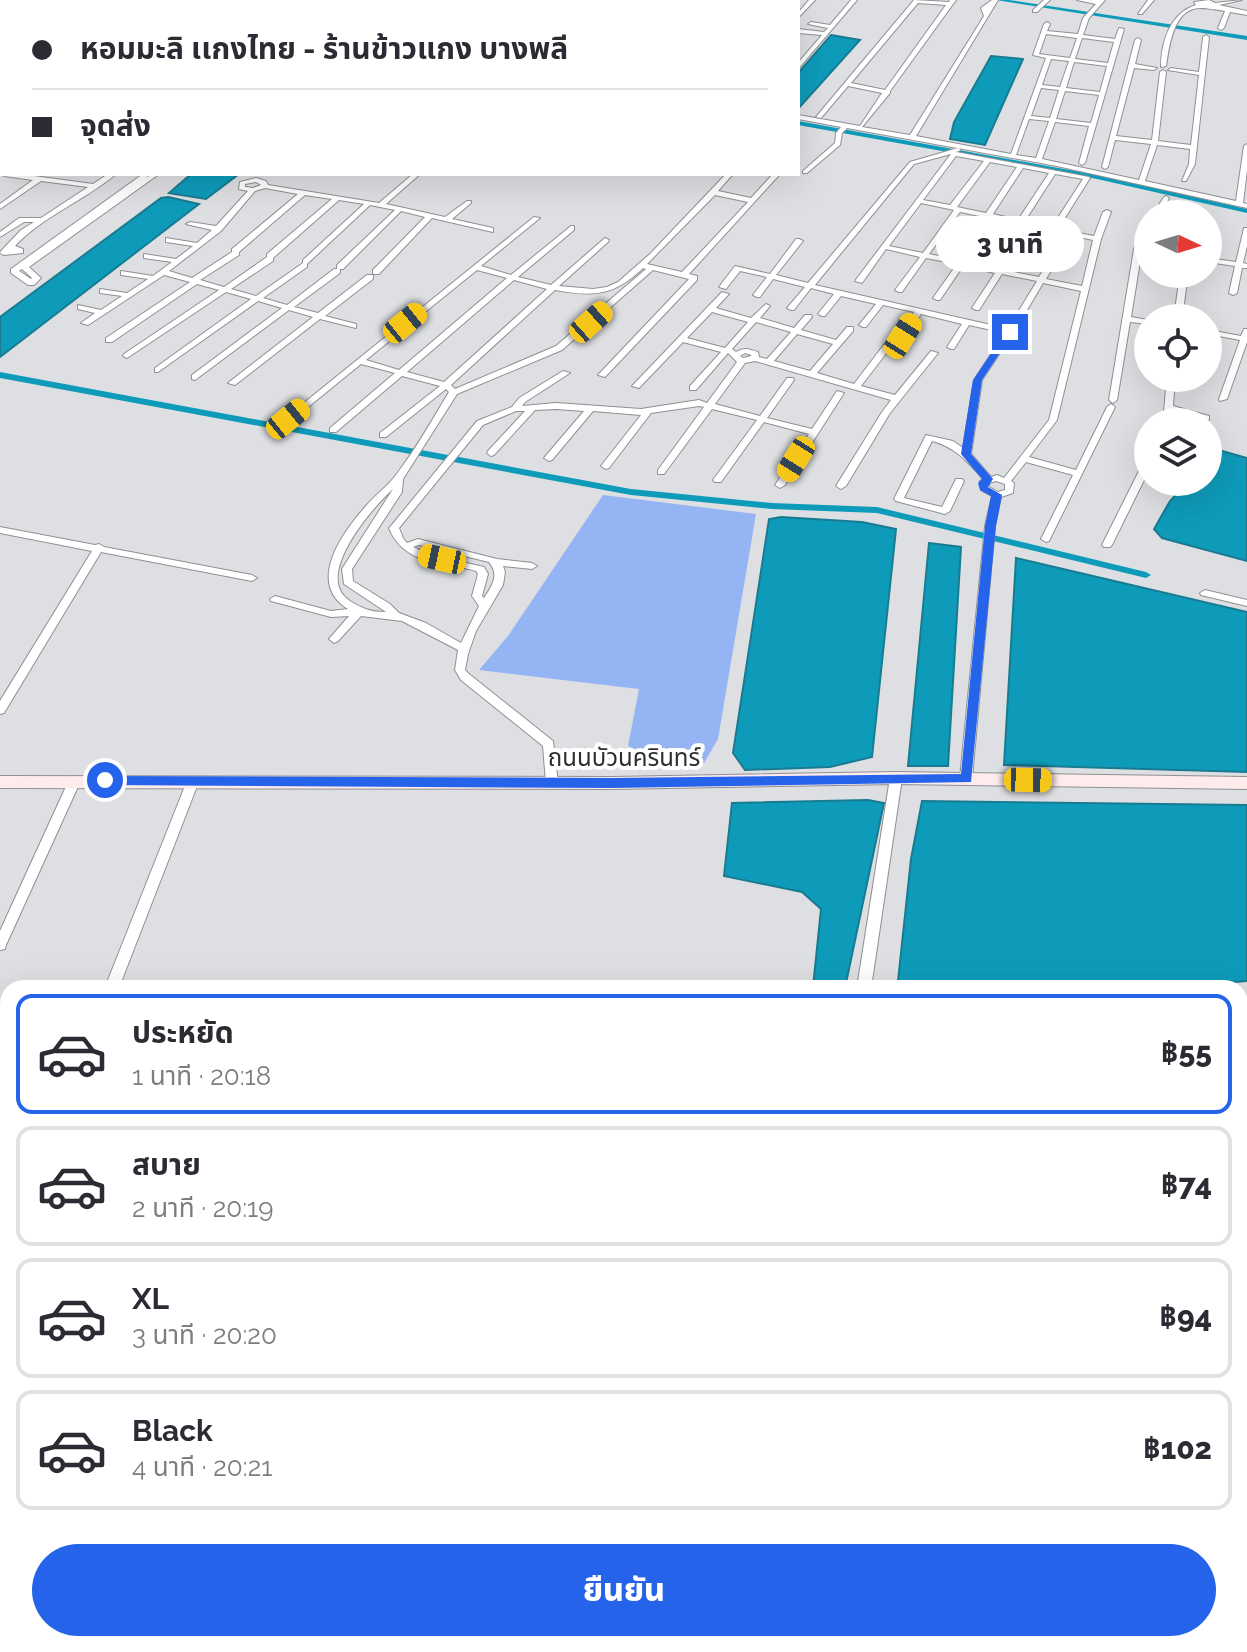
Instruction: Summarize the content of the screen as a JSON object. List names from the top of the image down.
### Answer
{
  "streets": {
    "street": ["ถนนบัวนครินทร์"]
  },
  "north": "right",
  "page": {
    "banner": ["หอมมะลิ เเกงไทย - ร้านข้าวแกง บางพลี", "จุดส่ง"],
    "bubble": "3 นาที",
    "list": [
      {
        "name": "ประหยัด",
        "note": "1 นาที · 20:18",
        "value": "฿55"
      },
      {
        "name": "สบาย",
        "note": "2 นาที · 20:19",
        "value": "฿74"
      },
      {
        "name": "XL",
        "note": "3 นาที · 20:20",
        "value": "฿94"
      },
      {
        "name": "Black",
        "note": "4 นาที · 20:21",
        "value": "฿102"
      }
    ],
    "buttons": "ยืนยัน"
  }
}
